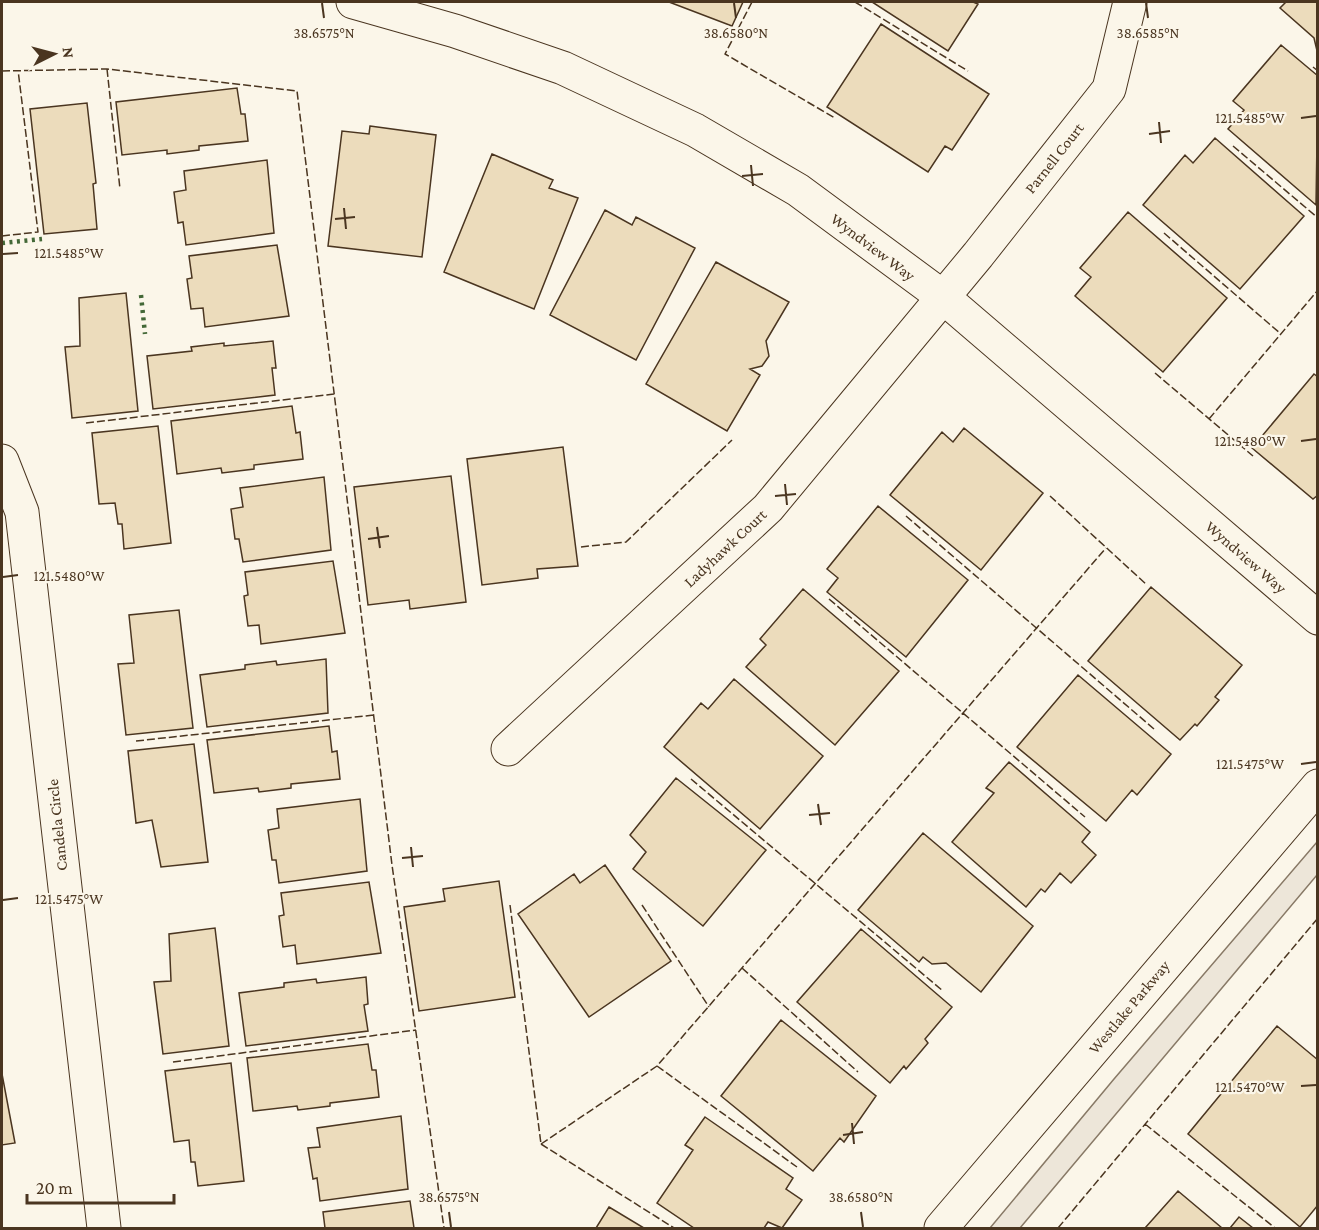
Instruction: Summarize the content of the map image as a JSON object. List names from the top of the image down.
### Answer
{
  "streets": {
    "street": [
      "Parnell Court",
      "Wyndview Way",
      "Ladyhawk Court",
      "Candela Circle",
      "Westlake Parkway"
    ]
  },
  "crossings": [
    ["Parnell Court", "Wyndview Way"],
    ["Parnell Court", "Ladyhawk Court"],
    ["Wyndview Way", "Ladyhawk Court"]
  ],
  "scale_bar": "20 m",
  "north": "right",
  "coordinates": [
    "38.6575°N",
    "38.6580°N",
    "38.6585°N",
    "121.5485°W",
    "121.5480°W",
    "121.5475°W",
    "121.5470°W"
  ]
}
